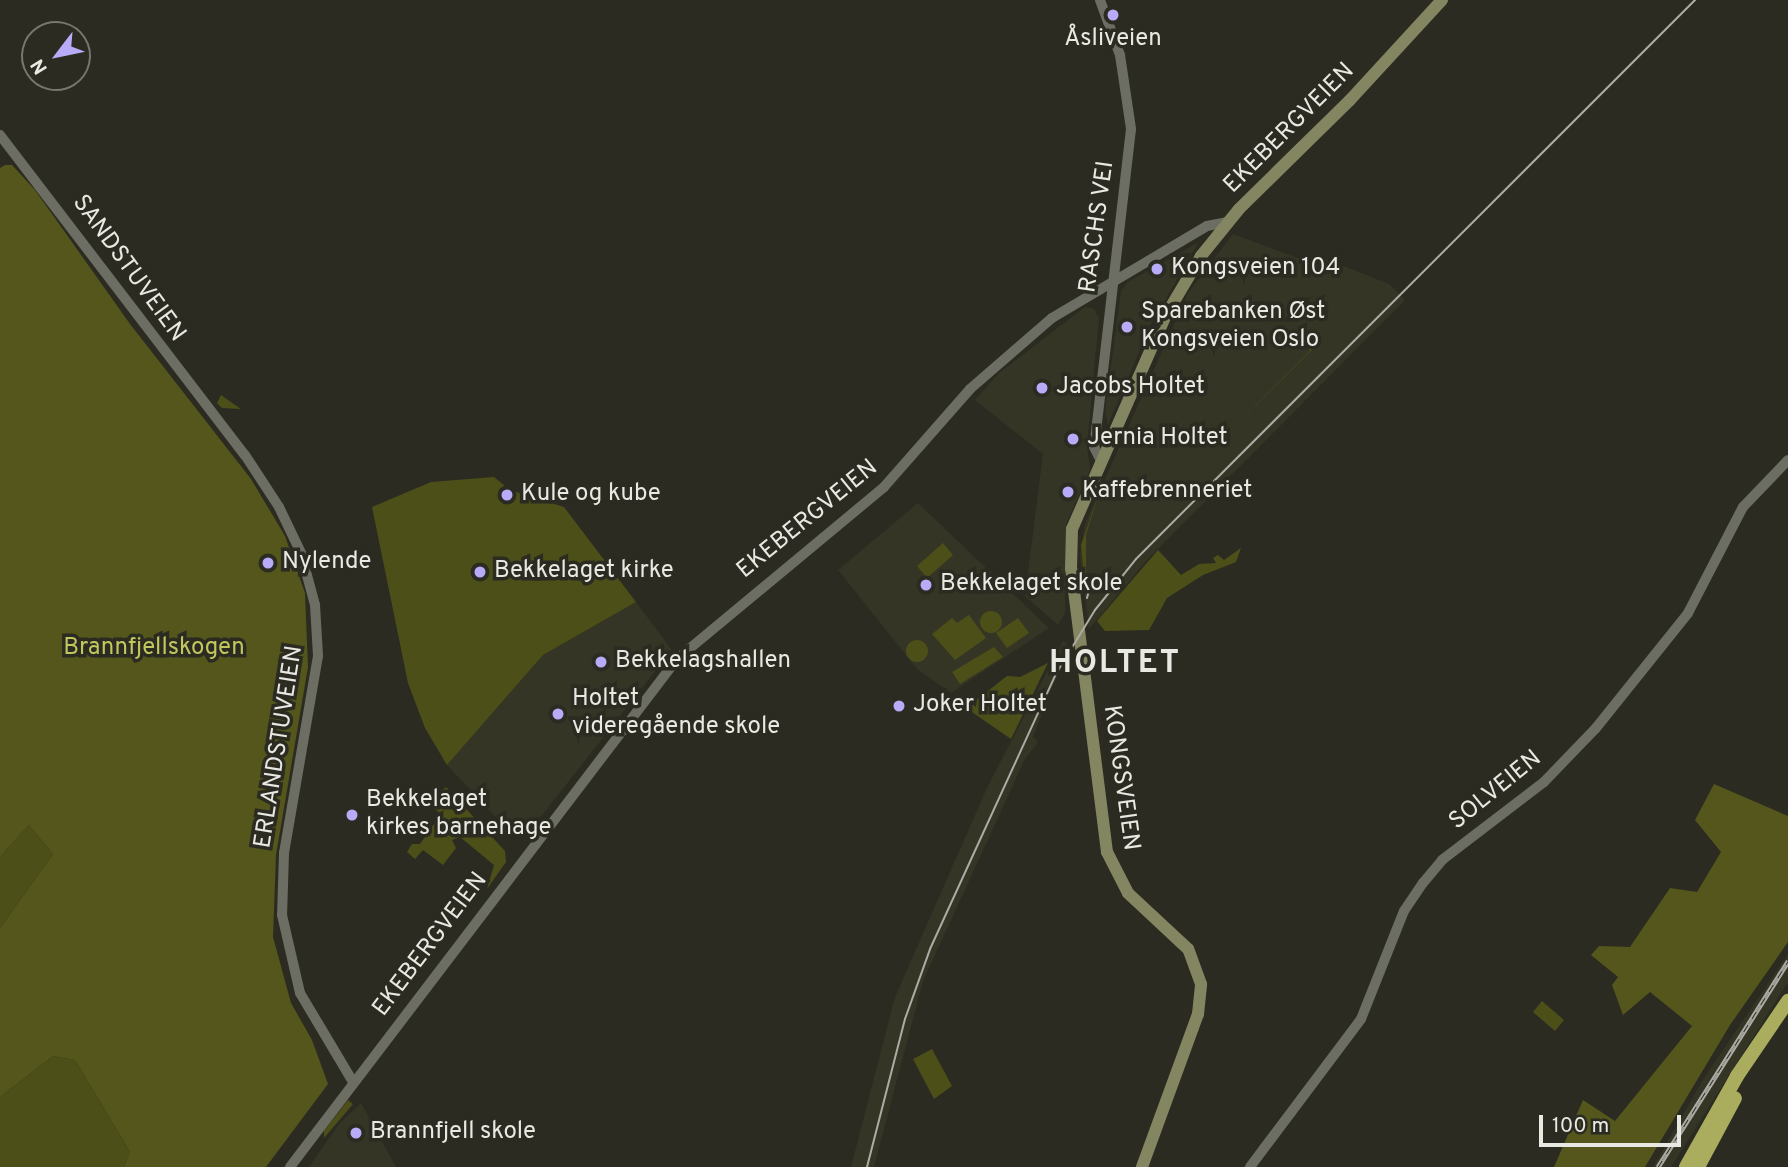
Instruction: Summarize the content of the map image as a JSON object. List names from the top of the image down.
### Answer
{
  "streets": {
    "main road": ["EKEBERGVEIEN", "KONGSVEIEN"],
    "street": [
      "RASCHS VEI",
      "SANDSTUVEIEN",
      "ERLANDSTUVEIEN",
      "SOLVEIEN"
    ]
  },
  "crossings": [
    ["EKEBERGVEIEN", "RASCHS VEI"],
    ["EKEBERGVEIEN", "ERLANDSTUVEIEN"],
    ["EKEBERGVEIEN", "KONGSVEIEN"],
    ["RASCHS VEI", "KONGSVEIEN"],
    ["SANDSTUVEIEN", "ERLANDSTUVEIEN"]
  ],
  "districts": ["HOLTET"],
  "parks": ["Brannfjellskogen"],
  "places": [
    "Åsliveien",
    "Kongsveien 104",
    "Sparebanken Øst Kongsveien Oslo",
    "Jacobs Holtet",
    "Jernia Holtet",
    "Kaffebrenneriet",
    "Kule og kube",
    "Nylende",
    "Bekkelaget kirke",
    "Bekkelaget skole",
    "Bekkelagshallen",
    "Joker Holtet",
    "Holtet videregående skole",
    "Bekkelaget kirkes barnehage",
    "Brannfjell skole"
  ],
  "scale_bar": "100 m",
  "north": "bottom left"
}
